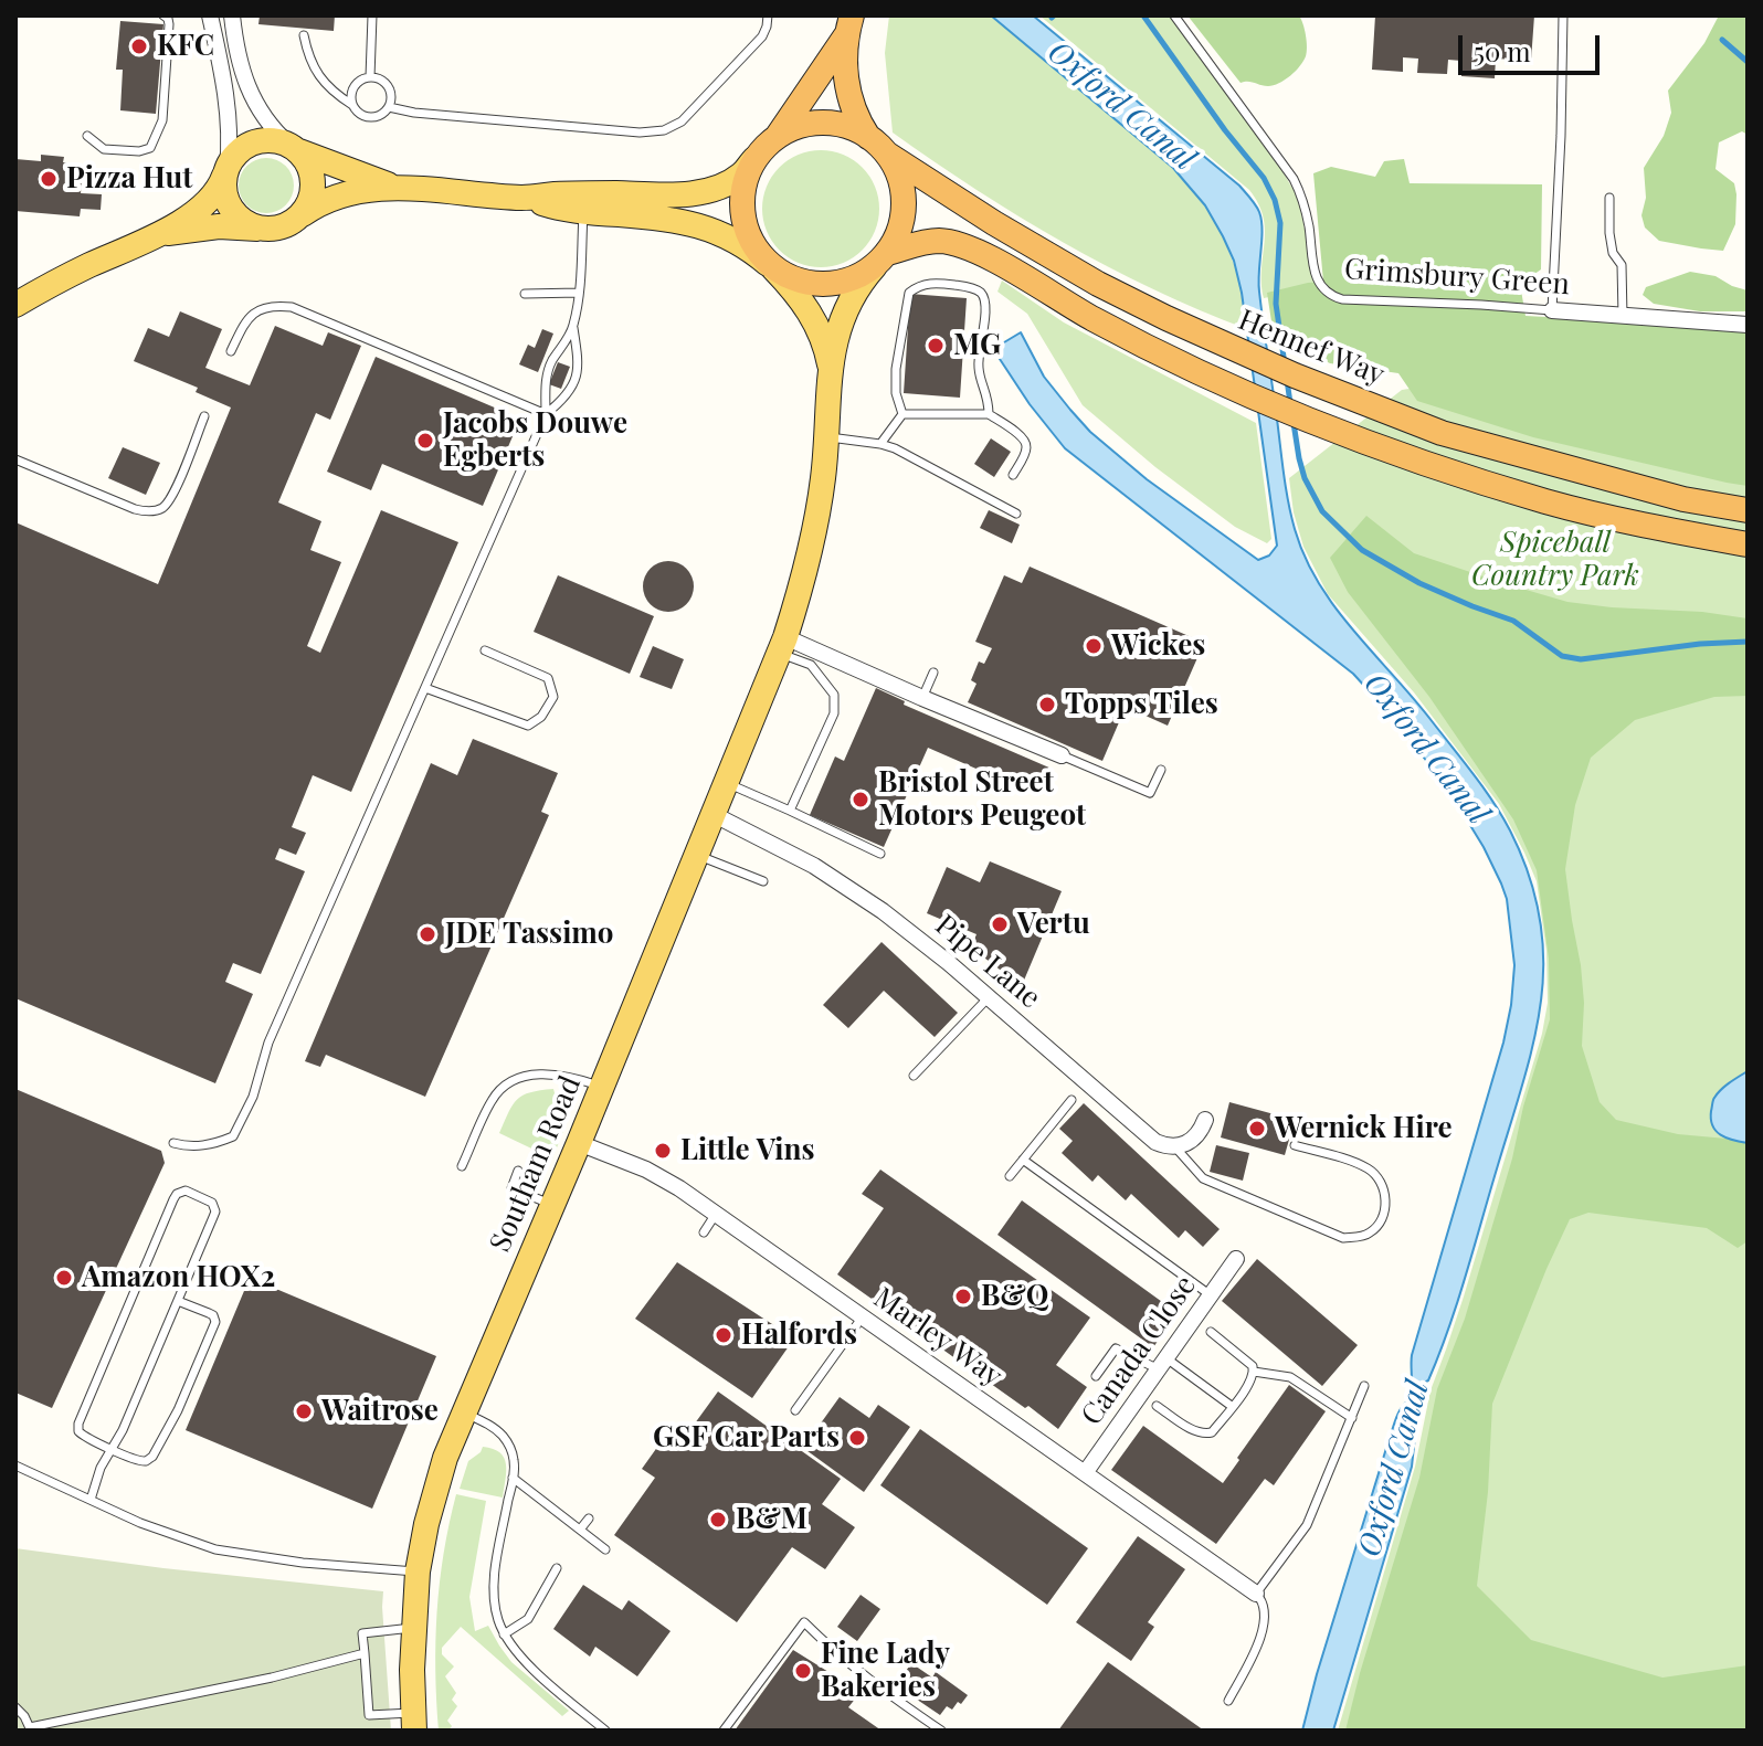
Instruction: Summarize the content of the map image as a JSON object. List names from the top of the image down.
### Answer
{
  "streets": {
    "highway": ["Hennef Way"],
    "main road": ["Southam Road"],
    "street": [
      "Grimsbury Green",
      "Pipe Lane",
      "Marley Way",
      "Canada Close"
    ]
  },
  "crossings": [
    ["Hennef Way", "Southam Road"],
    ["Pipe Lane", "Southam Road"],
    ["Southam Road", "Marley Way"],
    ["Marley Way", "Canada Close"]
  ],
  "water": ["Oxford Canal"],
  "parks": ["Spiceball Country Park"],
  "places": [
    "KFC",
    "Pizza Hut",
    "MG",
    "Jacobs Douwe Egberts",
    "Wickes",
    "Topps Tiles",
    "Bristol Street Motors Peugeot",
    "Vertu",
    "JDE Tassimo",
    "Wernick Hire",
    "Little Vins",
    "Amazon HOX2",
    "B&Q",
    "Halfords",
    "Waitrose",
    "GSF Car Parts",
    "B&M",
    "Fine Lady Bakeries"
  ],
  "scale_bar": "50 m"
}
